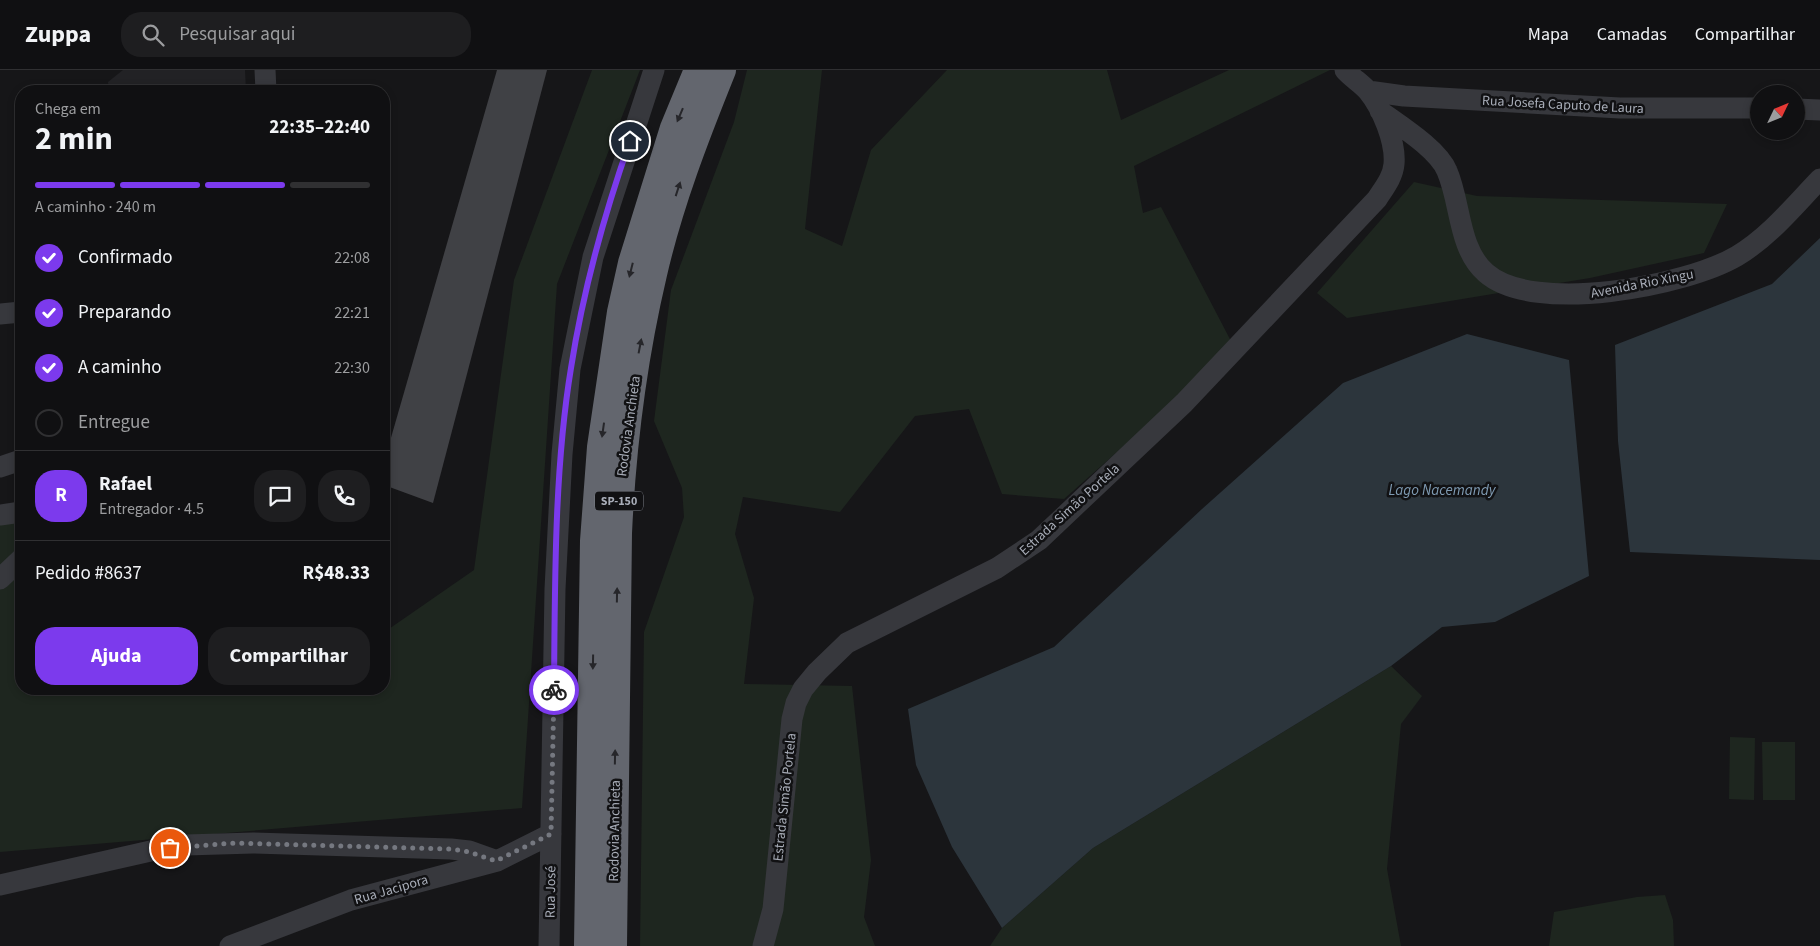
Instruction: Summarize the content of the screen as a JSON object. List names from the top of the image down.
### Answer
{
  "streets": {
    "highway": ["Rodovia Anchieta", "SP-150"],
    "street": [
      "Rua Josefa Caputo de Laura",
      "Avenida Rio Xingu",
      "Estrada Simão Portela",
      "Rua Jacipora",
      "Rua José"
    ]
  },
  "crossings": [
    ["Rua Josefa Caputo de Laura", "Estrada Simão Portela"],
    ["Avenida Rio Xingu", "Estrada Simão Portela"],
    ["Rua Jacipora", "Rua José"]
  ],
  "water": ["Lago Nacemandy"],
  "north": "top right",
  "page": {
    "header": "Zuppa",
    "search": "Pesquisar aqui",
    "nav": ["Mapa", "Camadas", "Compartilhar"],
    "heading": ["2 min", "Chega em", "22:35–22:40"],
    "panel": [
      "Rafael",
      "Entregador · 4.5",
      "Pedido #8637",
      "R$48.33"
    ],
    "bar": "A caminho · 240 m",
    "list": [
      ["Confirmado", "22:08"],
      ["Preparando", "22:21"],
      ["A caminho", "22:30"],
      "Entregue"
    ],
    "round": "R",
    "buttons": ["Ajuda", "Compartilhar"]
  }
}
